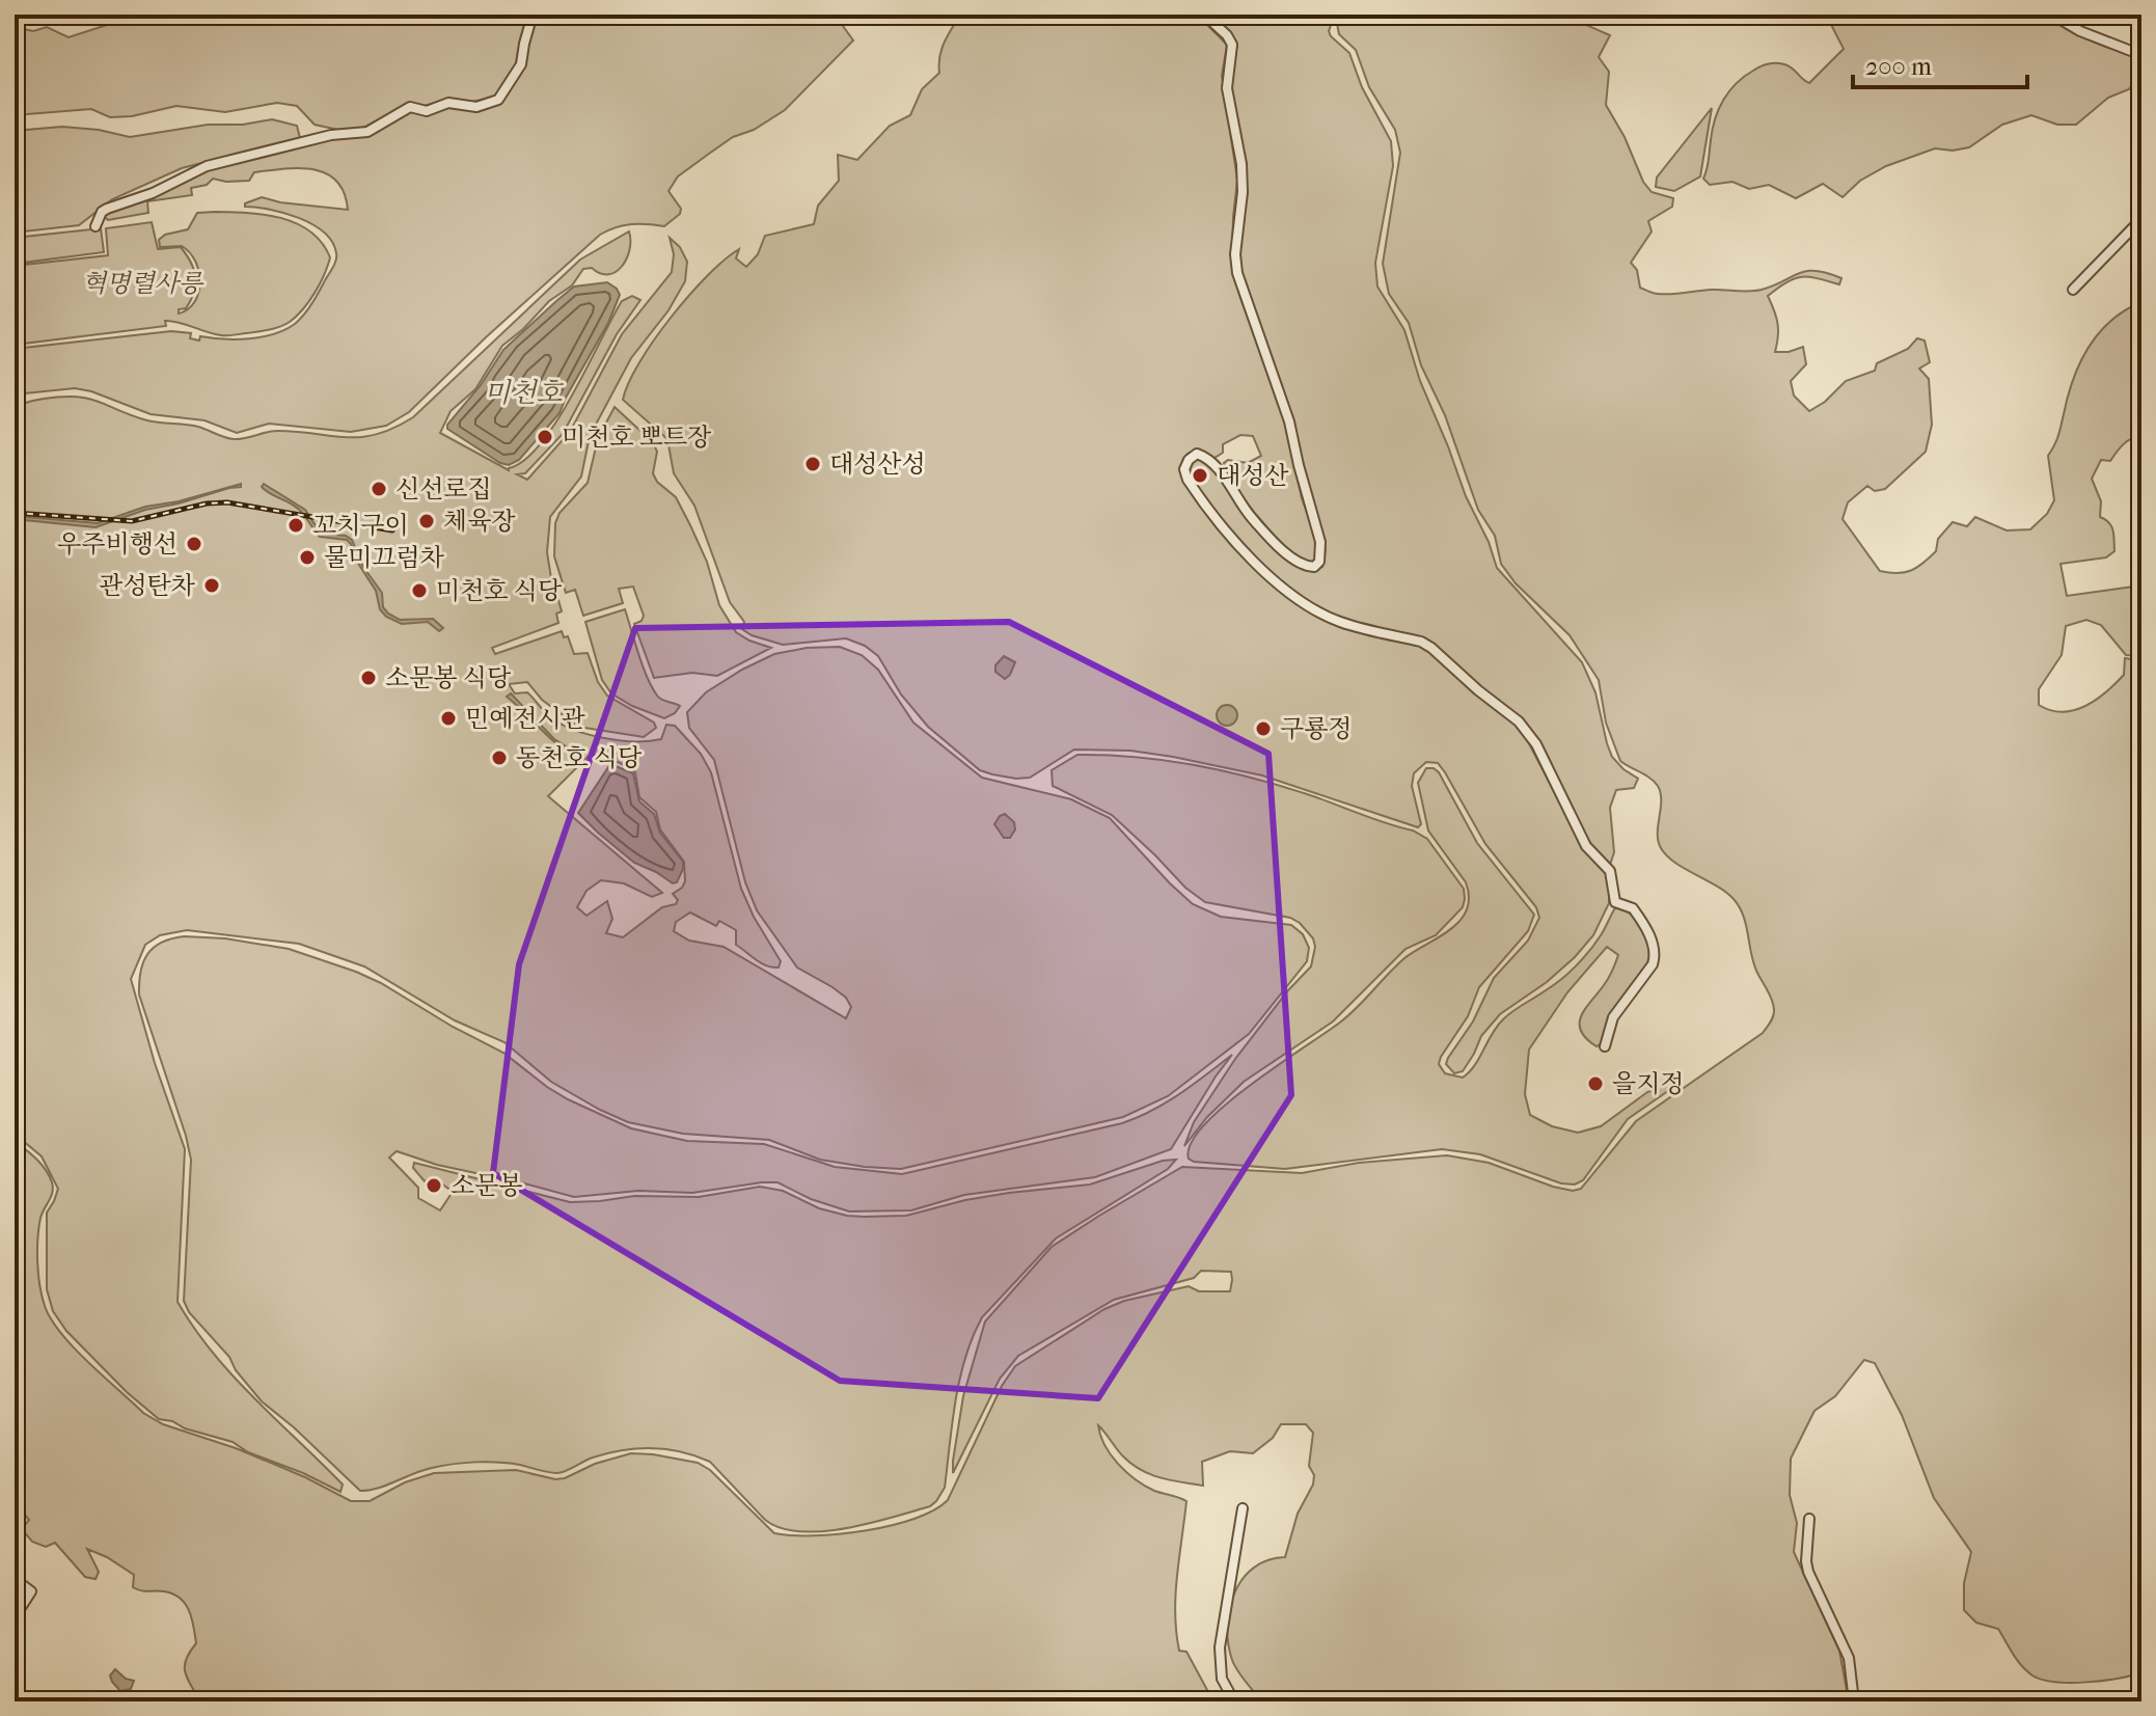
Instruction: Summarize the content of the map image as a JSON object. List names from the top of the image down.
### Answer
{
  "water": ["미천호"],
  "parks": ["혁명렬사릉"],
  "places": [
    "미천호 뽀트장",
    "대성산성",
    "대성산",
    "신선로집",
    "체육장",
    "꼬치구이",
    "우주비행선",
    "물미끄럼차",
    "관성탄차",
    "미천호 식당",
    "소문봉 식당",
    "민예전시관",
    "구룡정",
    "동천호 식당",
    "을지정",
    "소문봉"
  ],
  "scale_bar": "200 m"
}
